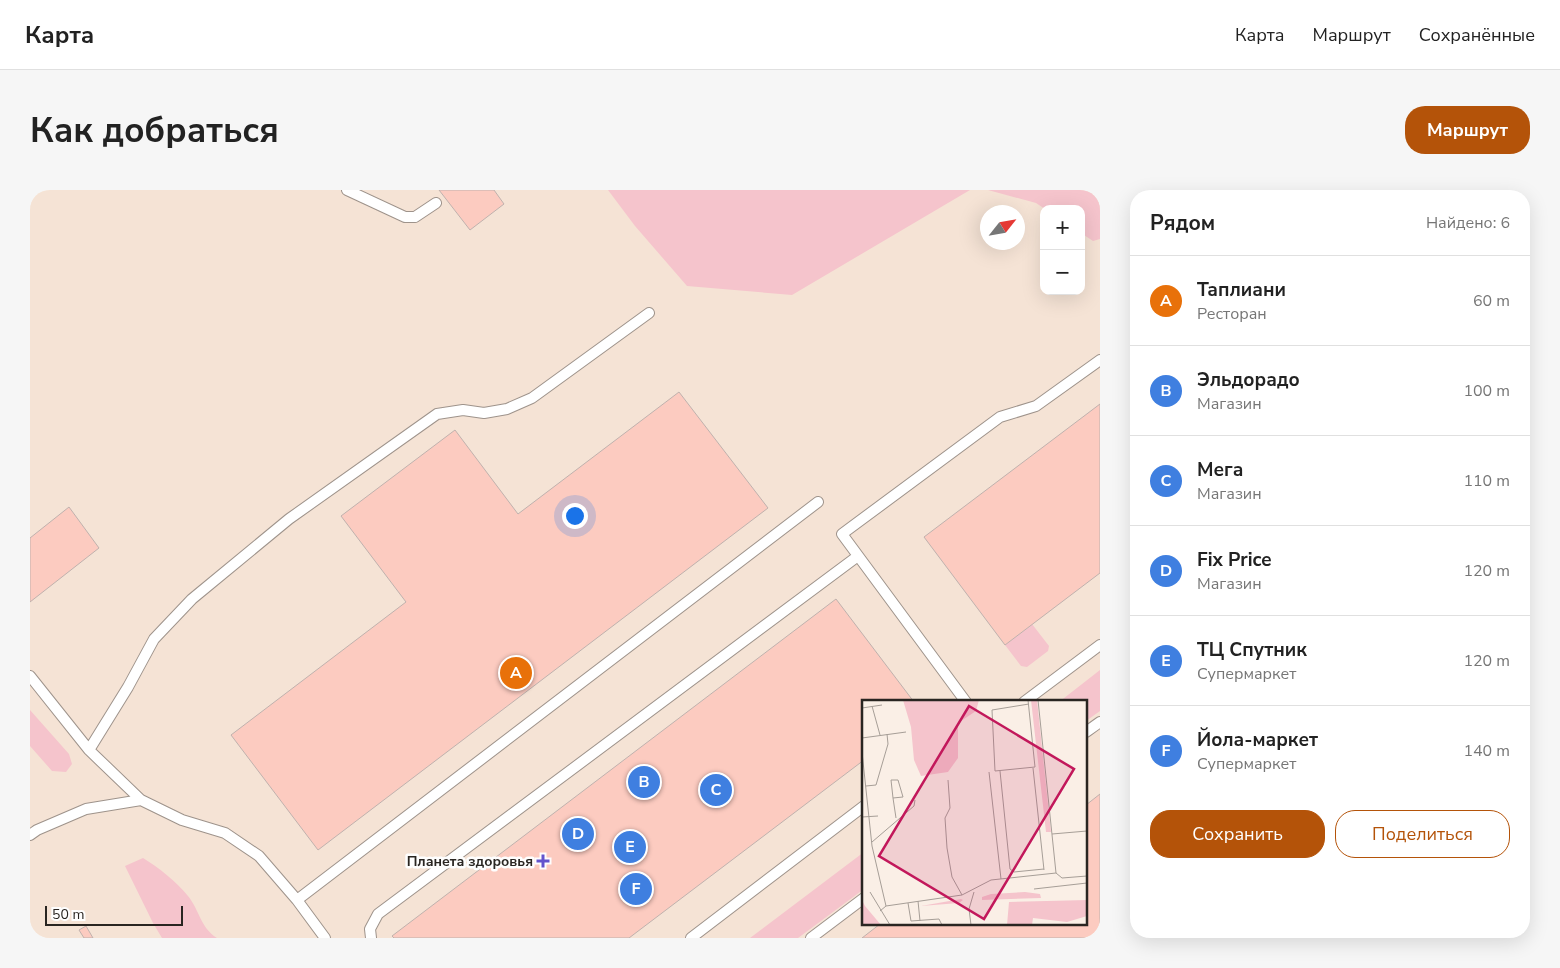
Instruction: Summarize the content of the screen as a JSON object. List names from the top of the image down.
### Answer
{
  "places": {
    "health": ["Планета здоровья"]
  },
  "scale_bar": "50 m",
  "north": "top right",
  "page": {
    "header": "Карта",
    "nav": ["Карта", "Маршрут", "Сохранённые"],
    "buttons": [
      "Маршрут",
      ["Сохранить", "Поделиться"]
    ],
    "title": "Как добраться",
    "heading": ["Рядом", "Найдено: 6"],
    "map_buttons": ["+", "−"],
    "list": [
      {
        "mark": "A",
        "name": "Таплиани",
        "note": "Ресторан",
        "value": "60 m"
      },
      {
        "mark": "B",
        "name": "Эльдорадо",
        "note": "Магазин",
        "value": "100 m"
      },
      {
        "mark": "C",
        "name": "Мега",
        "note": "Магазин",
        "value": "110 m"
      },
      {
        "mark": "D",
        "name": "Fix Price",
        "note": "Магазин",
        "value": "120 m"
      },
      {
        "mark": "E",
        "name": "ТЦ Спутник",
        "note": "Супермаркет",
        "value": "120 m"
      },
      {
        "mark": "F",
        "name": "Йола-маркет",
        "note": "Супермаркет",
        "value": "140 m"
      }
    ],
    "pins": [
      "A",
      "B",
      "C",
      "D",
      "E",
      "F"
    ],
    "scale": "50 m"
  }
}
